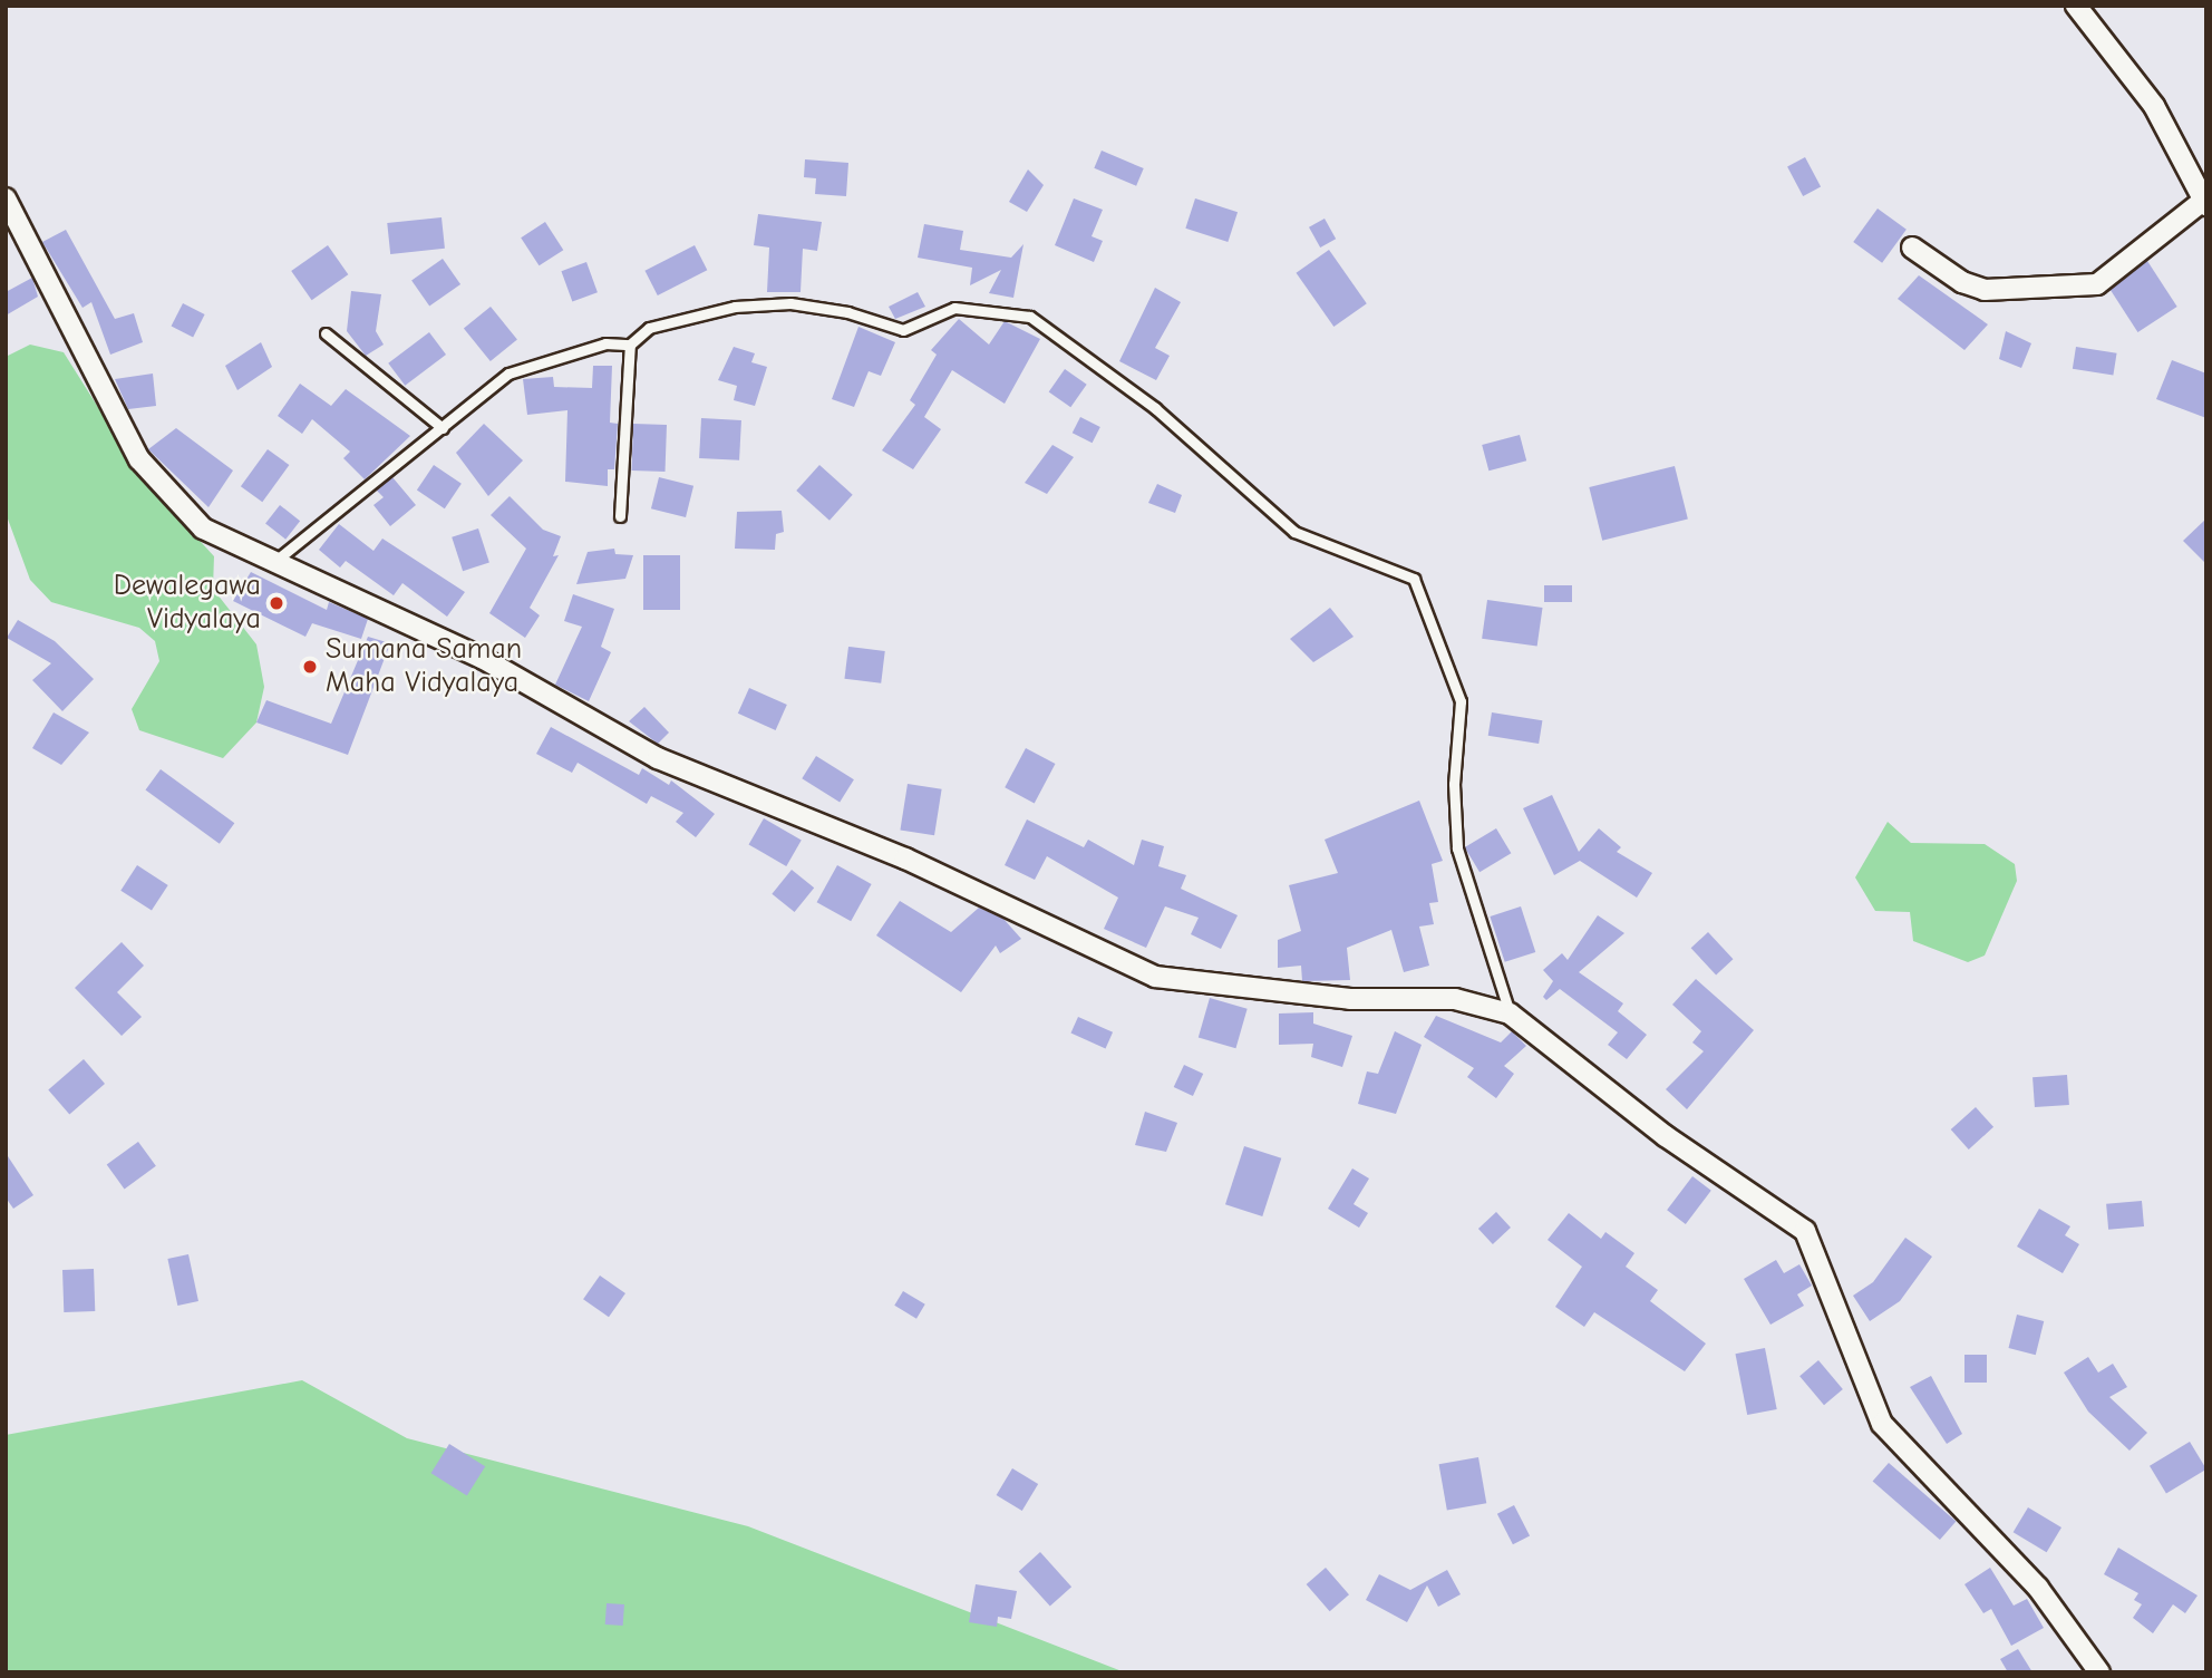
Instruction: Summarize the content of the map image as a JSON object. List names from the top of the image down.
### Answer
{
  "places": ["Dewalegawa Vidyalaya", "Sumana Saman Maha Vidyalaya"]
}
